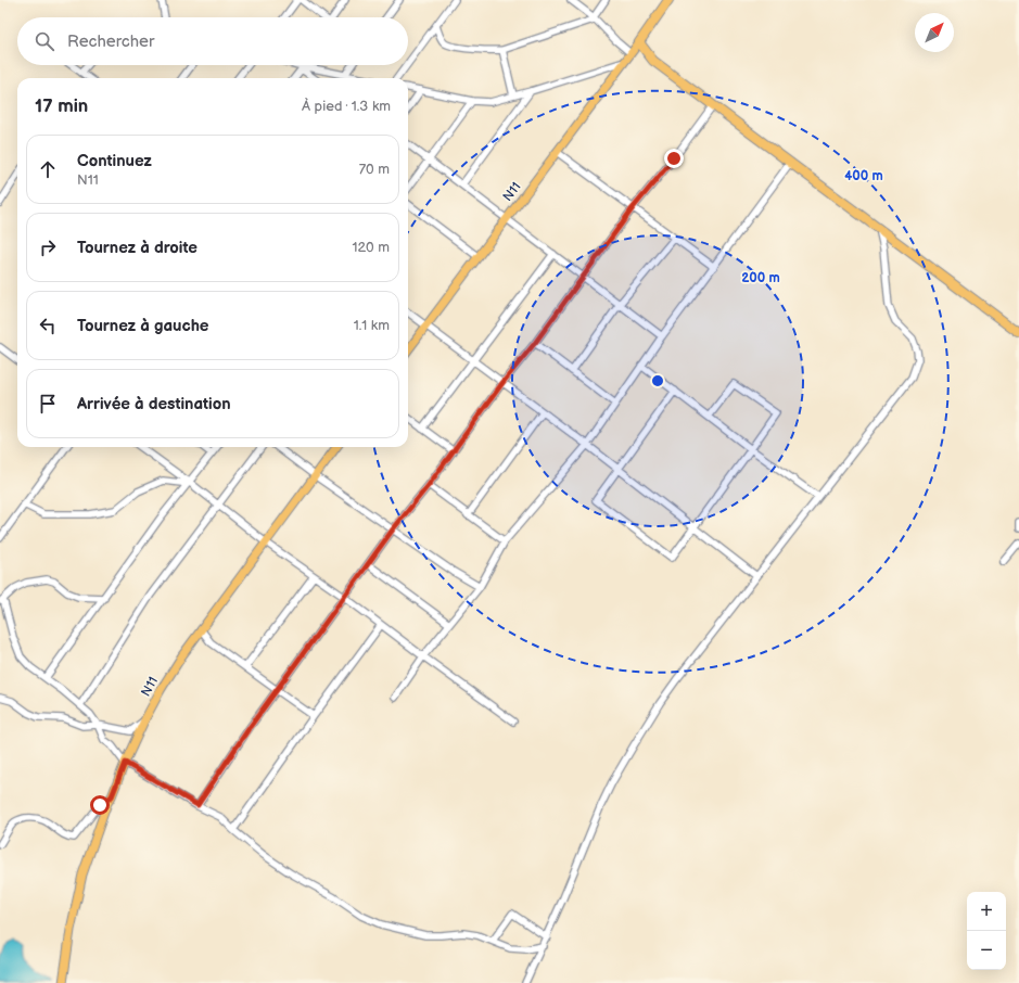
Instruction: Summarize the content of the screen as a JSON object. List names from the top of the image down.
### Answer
{
  "streets": {
    "main road": ["N11"]
  },
  "north": "top right",
  "page": {
    "search": "Rechercher",
    "heading": ["17 min", "À pied · 1.3 km"],
    "list": [
      ["Continuez", "N11", "70 m"],
      ["Tournez à droite", "120 m"],
      ["Tournez à gauche", "1.1 km"],
      "Arrivée à destination"
    ],
    "map_buttons": ["+", "−"]
  },
  "rings": ["400 m", "200 m"]
}
